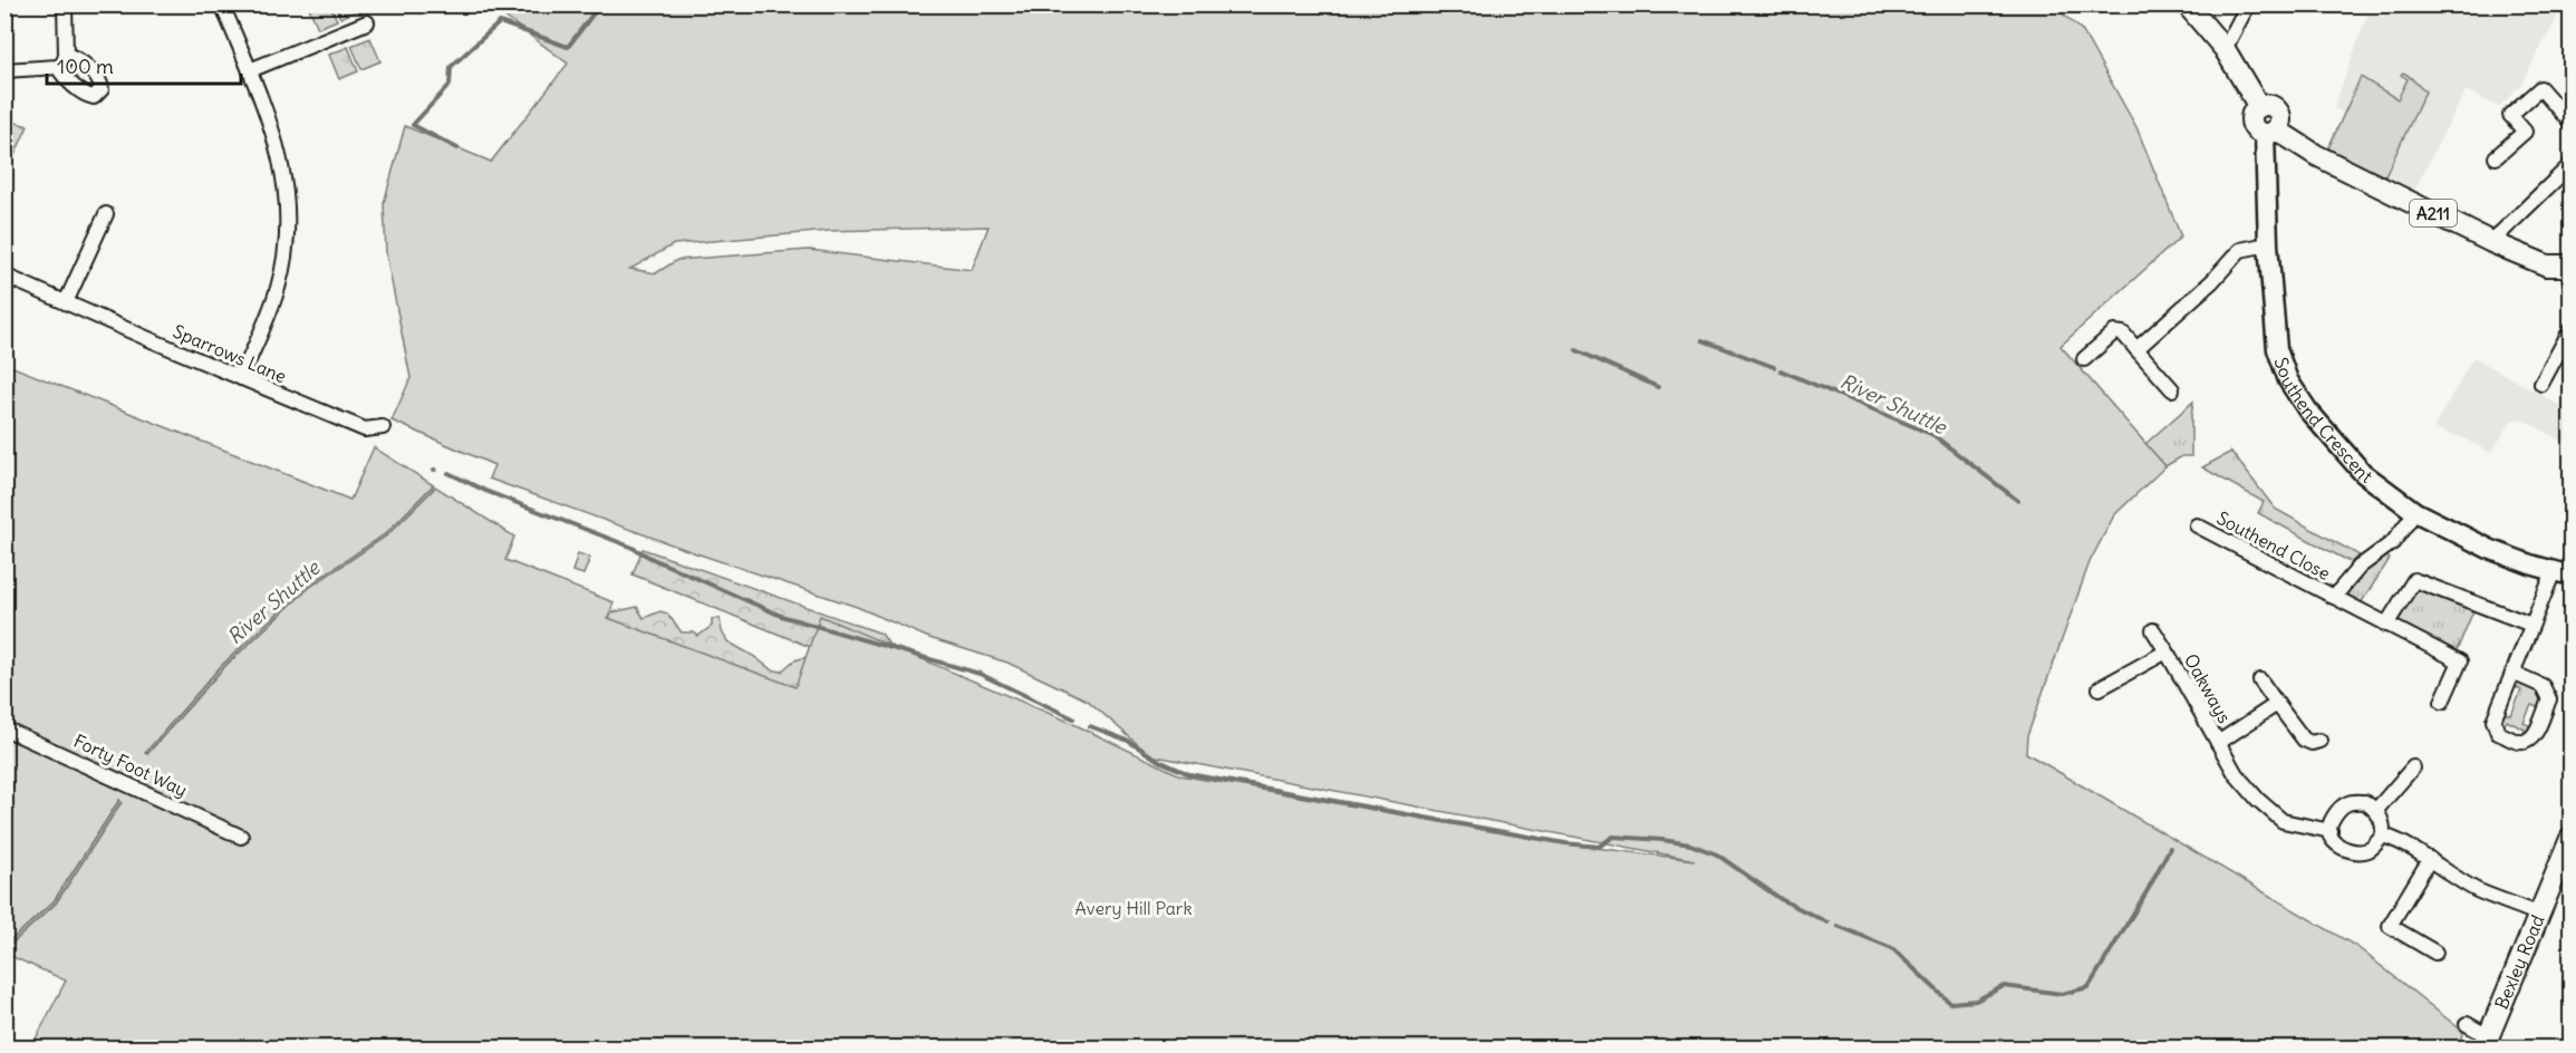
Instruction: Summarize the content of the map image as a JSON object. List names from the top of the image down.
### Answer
{
  "streets": {
    "main road": ["A211", "Southend Crescent", "Bexley Road"],
    "street": [
      "Sparrows Lane",
      "Southend Close",
      "Oakways",
      "Forty Foot Way"
    ]
  },
  "crossings": [
    ["A211", "Southend Crescent"],
    ["Southend Crescent", "Southend Close"]
  ],
  "water": ["River Shuttle"],
  "parks": ["Avery Hill Park"],
  "scale_bar": "100 m"
}
